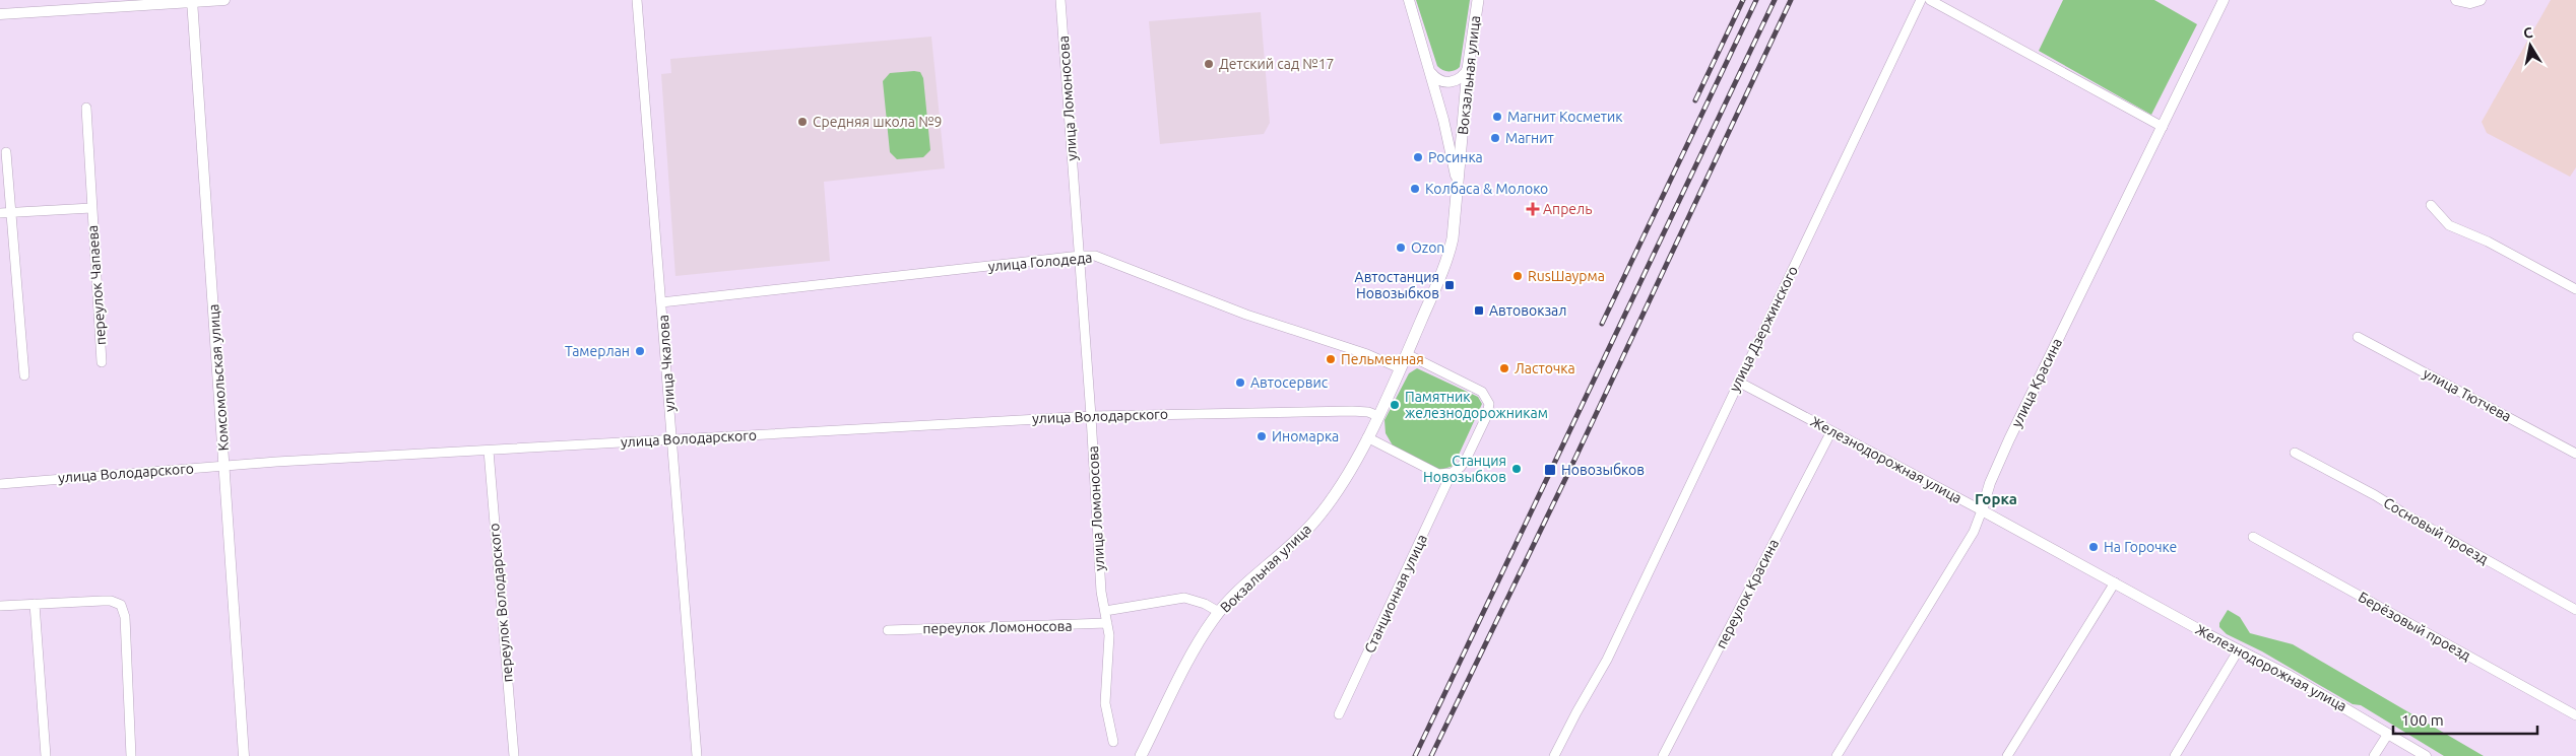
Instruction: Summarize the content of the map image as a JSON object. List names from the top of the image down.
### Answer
{
  "streets": {
    "main road": ["Вокзальная улица"],
    "street": [
      "улица Ломоносова",
      "улица Голодеда",
      "переулок Чапаева",
      "улица Дзержинского",
      "улица Чкалова",
      "Комсомольская улица",
      "улица Красина",
      "улица Тютчева",
      "улица Володарского",
      "Железнодорожная улица",
      "Сосновый проезд",
      "Станционная улица",
      "переулок Красина",
      "переулок Володарского",
      "Берёзовый проезд",
      "переулок Ломоносова"
    ]
  },
  "crossings": [
    ["Вокзальная улица", "улица Голодеда"],
    ["Вокзальная улица", "улица Володарского"],
    ["улица Ломоносова", "улица Голодеда"],
    ["улица Ломоносова", "улица Володарского"],
    ["улица Ломоносова", "переулок Ломоносова"],
    ["улица Голодеда", "улица Чкалова"],
    ["улица Дзержинского", "Железнодорожная улица"],
    ["улица Чкалова", "улица Володарского"],
    ["Комсомольская улица", "улица Володарского"],
    ["улица Красина", "Железнодорожная улица"],
    ["улица Володарского", "переулок Володарского"],
    ["Железнодорожная улица", "переулок Красина"]
  ],
  "districts": ["Горка"],
  "places": {
    "other": [
      "Детский сад №17",
      "Магнит Косметик",
      "Средняя школа №9",
      "Магнит",
      "Росинка",
      "Колбаса & Молоко",
      "Ozon",
      "RusШаурма",
      "Тамерлан",
      "Пельменная",
      "Ласточка",
      "Автосервис",
      "Памятник железнодорожникам",
      "Иномарка",
      "Станция Новозыбков",
      "На Горочке"
    ],
    "health": ["Апрель"],
    "transit": ["Автостанция Новозыбков", "Автовокзал", "Новозыбков"]
  },
  "scale_bar": "100 m",
  "north": "top"
}
